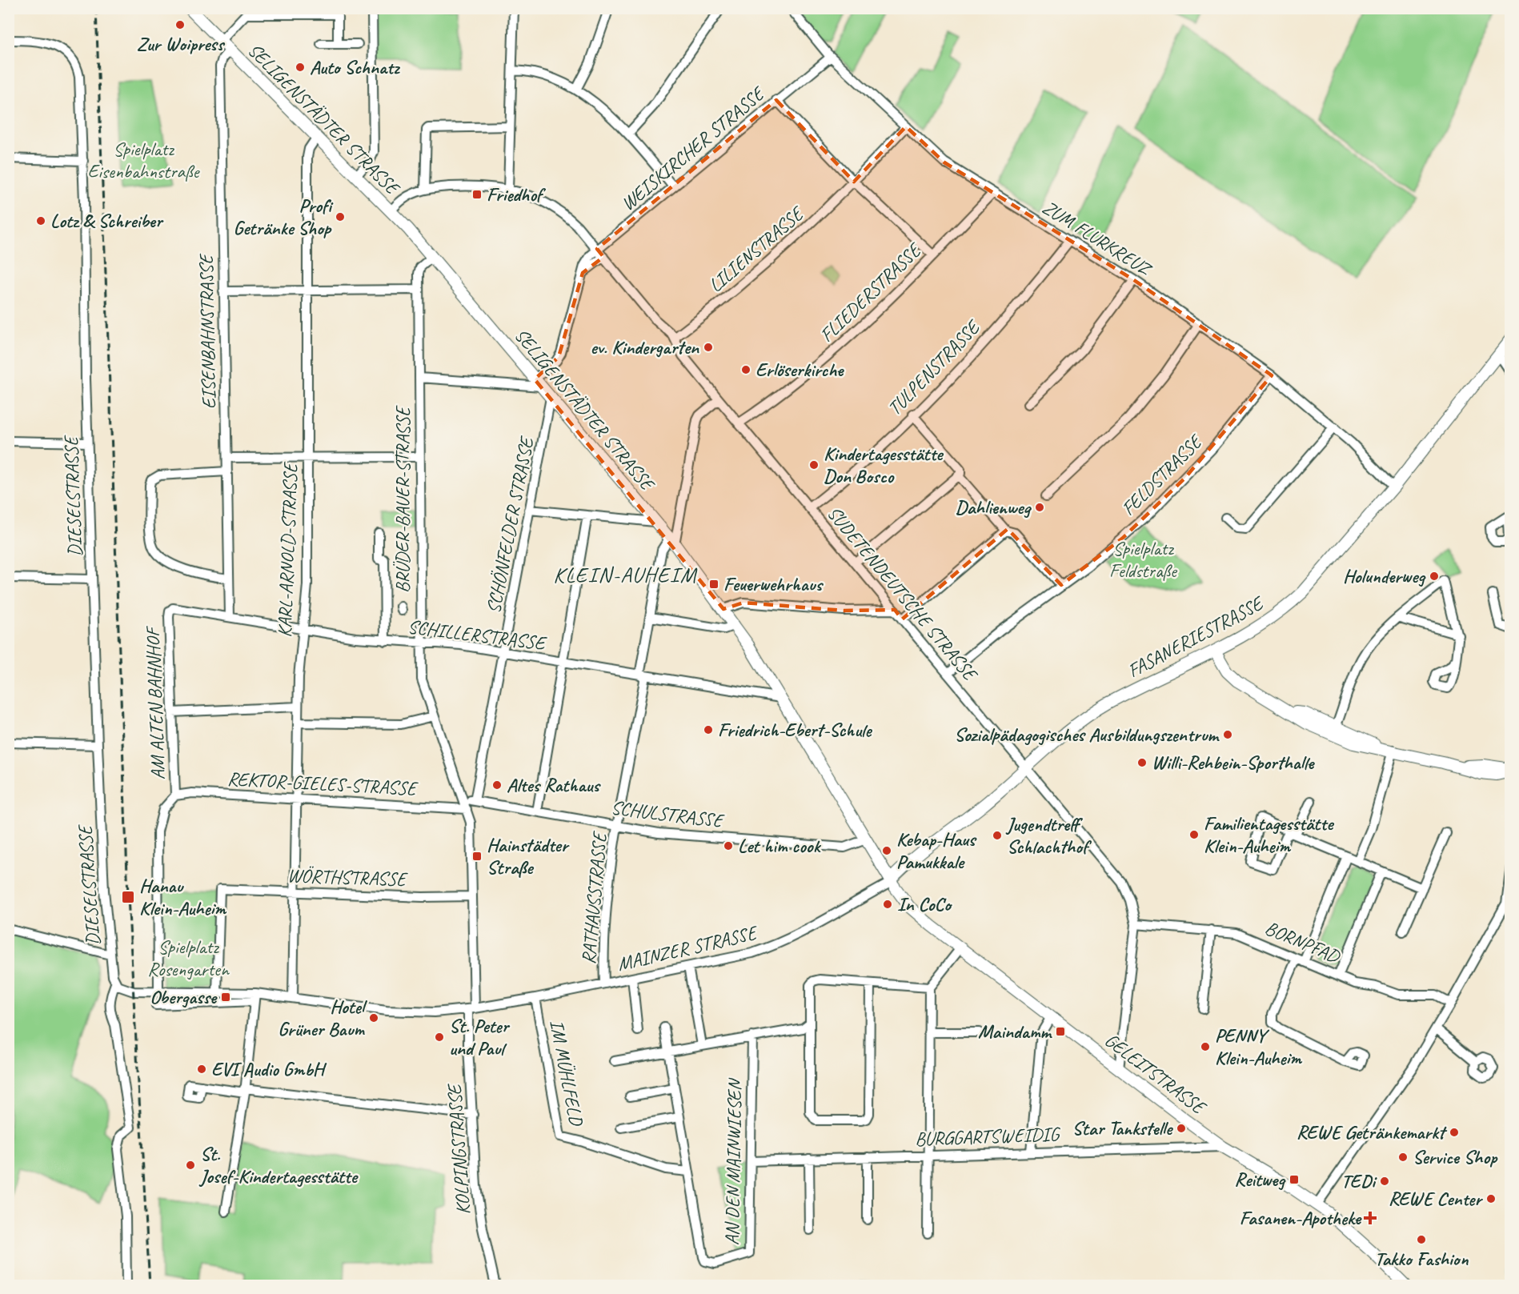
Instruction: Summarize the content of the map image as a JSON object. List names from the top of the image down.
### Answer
{
  "streets": {
    "main road": ["SELIGENSTÄDTER STRASSE", "FASANERIESTRASSE", "GELEITSTRASSE"],
    "street": [
      "WEISKIRCHER STRASSE",
      "ZUM FLURKREUZ",
      "LILIENSTRASSE",
      "FLIEDERSTRASSE",
      "EISENBAHNSTRASSE",
      "TULPENSTRASSE",
      "FELDSTRASSE",
      "DIESELSTRASSE",
      "BRÜDER-BAUER-STRASSE",
      "SCHÖNFELDER STRASSE",
      "KARL-ARNOLD-STRASSE",
      "SUDETENDEUTSCHE STRASSE",
      "SCHILLERSTRASSE",
      "AM ALTEN BAHNHOF",
      "REKTOR-GIELES-STRASSE",
      "SCHULSTRASSE",
      "WÖRTHSTRASSE",
      "RATHAUSSTRASSE",
      "BORNPFAD",
      "MAINZER STRASSE",
      "IM MÜHLFELD",
      "BURGGARTSWEIDIG",
      "KOLPINGSTRASSE",
      "AN DEN MAINWIESEN"
    ]
  },
  "crossings": [
    ["SELIGENSTÄDTER STRASSE", "WEISKIRCHER STRASSE"],
    ["SELIGENSTÄDTER STRASSE", "EISENBAHNSTRASSE"],
    ["SELIGENSTÄDTER STRASSE", "BRÜDER-BAUER-STRASSE"],
    ["SELIGENSTÄDTER STRASSE", "SCHÖNFELDER STRASSE"],
    ["SELIGENSTÄDTER STRASSE", "KARL-ARNOLD-STRASSE"],
    ["SELIGENSTÄDTER STRASSE", "SUDETENDEUTSCHE STRASSE"],
    ["SELIGENSTÄDTER STRASSE", "SCHILLERSTRASSE"],
    ["SELIGENSTÄDTER STRASSE", "FASANERIESTRASSE"],
    ["SELIGENSTÄDTER STRASSE", "SCHULSTRASSE"],
    ["SELIGENSTÄDTER STRASSE", "RATHAUSSTRASSE"],
    ["SELIGENSTÄDTER STRASSE", "MAINZER STRASSE"],
    ["SELIGENSTÄDTER STRASSE", "GELEITSTRASSE"],
    ["WEISKIRCHER STRASSE", "ZUM FLURKREUZ"],
    ["WEISKIRCHER STRASSE", "SUDETENDEUTSCHE STRASSE"],
    ["ZUM FLURKREUZ", "LILIENSTRASSE"],
    ["ZUM FLURKREUZ", "FLIEDERSTRASSE"],
    ["ZUM FLURKREUZ", "TULPENSTRASSE"],
    ["ZUM FLURKREUZ", "FELDSTRASSE"],
    ["ZUM FLURKREUZ", "FASANERIESTRASSE"],
    ["LILIENSTRASSE", "SUDETENDEUTSCHE STRASSE"],
    ["FLIEDERSTRASSE", "SUDETENDEUTSCHE STRASSE"],
    ["EISENBAHNSTRASSE", "SCHILLERSTRASSE"],
    ["TULPENSTRASSE", "SUDETENDEUTSCHE STRASSE"],
    ["FELDSTRASSE", "SUDETENDEUTSCHE STRASSE"],
    ["BRÜDER-BAUER-STRASSE", "SCHILLERSTRASSE"],
    ["BRÜDER-BAUER-STRASSE", "SCHULSTRASSE"],
    ["SCHÖNFELDER STRASSE", "SCHILLERSTRASSE"],
    ["SCHÖNFELDER STRASSE", "SCHULSTRASSE"],
    ["KARL-ARNOLD-STRASSE", "SCHILLERSTRASSE"],
    ["KARL-ARNOLD-STRASSE", "REKTOR-GIELES-STRASSE"],
    ["KARL-ARNOLD-STRASSE", "WÖRTHSTRASSE"],
    ["SUDETENDEUTSCHE STRASSE", "FASANERIESTRASSE"],
    ["SUDETENDEUTSCHE STRASSE", "RATHAUSSTRASSE"],
    ["SUDETENDEUTSCHE STRASSE", "BORNPFAD"],
    ["SUDETENDEUTSCHE STRASSE", "GELEITSTRASSE"],
    ["SCHILLERSTRASSE", "AM ALTEN BAHNHOF"],
    ["SCHILLERSTRASSE", "RATHAUSSTRASSE"],
    ["FASANERIESTRASSE", "MAINZER STRASSE"],
    ["FASANERIESTRASSE", "GELEITSTRASSE"],
    ["AM ALTEN BAHNHOF", "REKTOR-GIELES-STRASSE"],
    ["SCHULSTRASSE", "RATHAUSSTRASSE"],
    ["RATHAUSSTRASSE", "MAINZER STRASSE"],
    ["MAINZER STRASSE", "IM MÜHLFELD"],
    ["MAINZER STRASSE", "GELEITSTRASSE"],
    ["MAINZER STRASSE", "KOLPINGSTRASSE"],
    ["IM MÜHLFELD", "AN DEN MAINWIESEN"],
    ["GELEITSTRASSE", "BURGGARTSWEIDIG"],
    ["BURGGARTSWEIDIG", "AN DEN MAINWIESEN"]
  ],
  "districts": ["KLEIN-AUHEIM"],
  "parks": ["Spielplatz Eisenbahnstraße", "Spielplatz Feldstraße", "Spielplatz Rosengarten"],
  "places": {
    "other": [
      "Zur Woipress",
      "Auto Schnatz",
      "Profi Getränke Shop",
      "Lotz & Schreiber",
      "ev. Kindergarten",
      "Erlöserkirche",
      "Kindertagesstätte Don Bosco",
      "Dahlienweg",
      "Holunderweg",
      "Friedrich-Ebert-Schule",
      "Sozialpädagogisches Ausbildungszentrum",
      "Willi-Rehbein-Sporthalle",
      "Altes Rathaus",
      "Familientagesstätte Klein-Auheim",
      "Jugendtreff Schlachthof",
      "Let him cook",
      "Kebap-Haus Pamukkale",
      "In CoCo",
      "Hotel Grüner Baum",
      "St. Peter und Paul",
      "PENNY Klein-Auheim",
      "EVI Audio GmbH",
      "Star Tankstelle",
      "REWE Getränkemarkt",
      "Service Shop",
      "St. Josef-Kindertagesstätte",
      "TEDi",
      "REWE Center",
      "Takko Fashion"
    ],
    "transit": [
      "Friedhof",
      "Feuerwehrhaus",
      "Hainstädter Straße",
      "Hanau Klein-Auheim",
      "Obergasse",
      "Maindamm",
      "Reitweg"
    ],
    "health": ["Fasanen-Apotheke"]
  }
}
